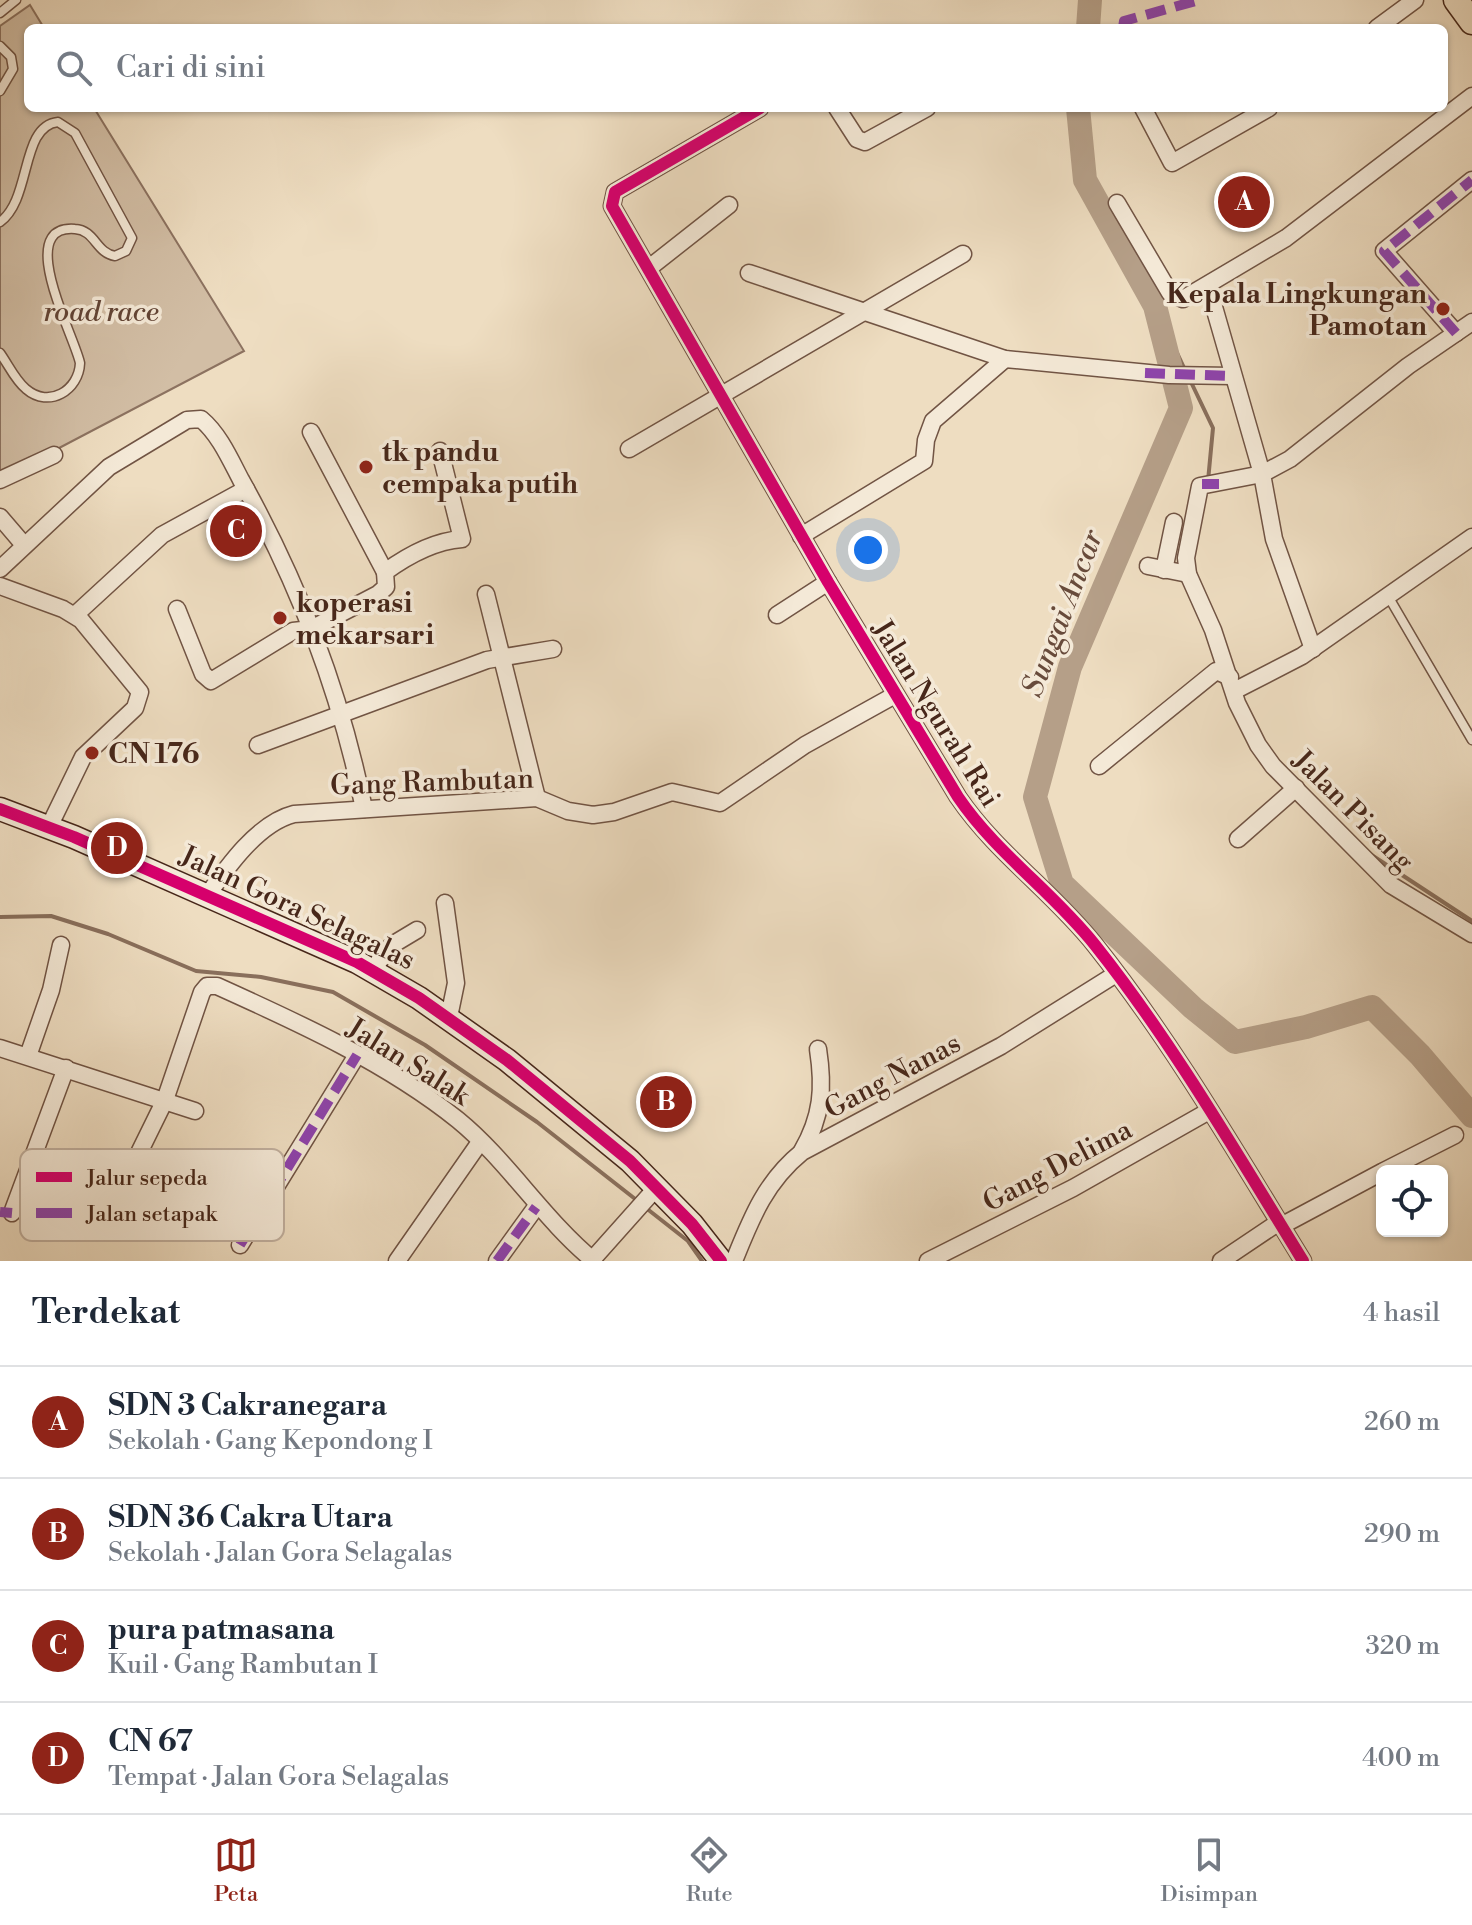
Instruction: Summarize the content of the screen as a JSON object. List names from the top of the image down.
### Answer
{
  "streets": {
    "street": [
      "Jalan Ngurah Rai",
      "Gang Rambutan",
      "Jalan Pisang",
      "Jalan Gora Selagalas",
      "Jalan Salak",
      "Gang Nanas",
      "Gang Delima"
    ]
  },
  "crossings": [
    ["Jalan Ngurah Rai", "Gang Rambutan"],
    ["Jalan Ngurah Rai", "Gang Nanas"],
    ["Jalan Ngurah Rai", "Gang Delima"],
    ["Gang Rambutan", "Jalan Gora Selagalas"]
  ],
  "water": ["Sungai Ancar"],
  "parks": ["road race"],
  "places": [
    "Kepala Lingkungan Pamotan",
    "tk pandu cempaka putih",
    "koperasi mekarsari",
    "CN 176"
  ],
  "legend": ["Jalur sepeda", "Jalan setapak"],
  "page": {
    "search": "Cari di sini",
    "pins": [
      "A",
      "C",
      "D",
      "B"
    ],
    "heading": ["Terdekat", "4 hasil"],
    "list": [
      {
        "mark": "A",
        "name": "SDN 3 Cakranegara",
        "note": "Sekolah · Gang Kepondong I",
        "value": "260 m"
      },
      {
        "mark": "B",
        "name": "SDN 36 Cakra Utara",
        "note": "Sekolah · Jalan Gora Selagalas",
        "value": "290 m"
      },
      {
        "mark": "C",
        "name": "pura patmasana",
        "note": "Kuil · Gang Rambutan I",
        "value": "320 m"
      },
      {
        "mark": "D",
        "name": "CN 67",
        "note": "Tempat · Jalan Gora Selagalas",
        "value": "400 m"
      }
    ],
    "nav": ["Peta", "Rute", "Disimpan"]
  }
}
